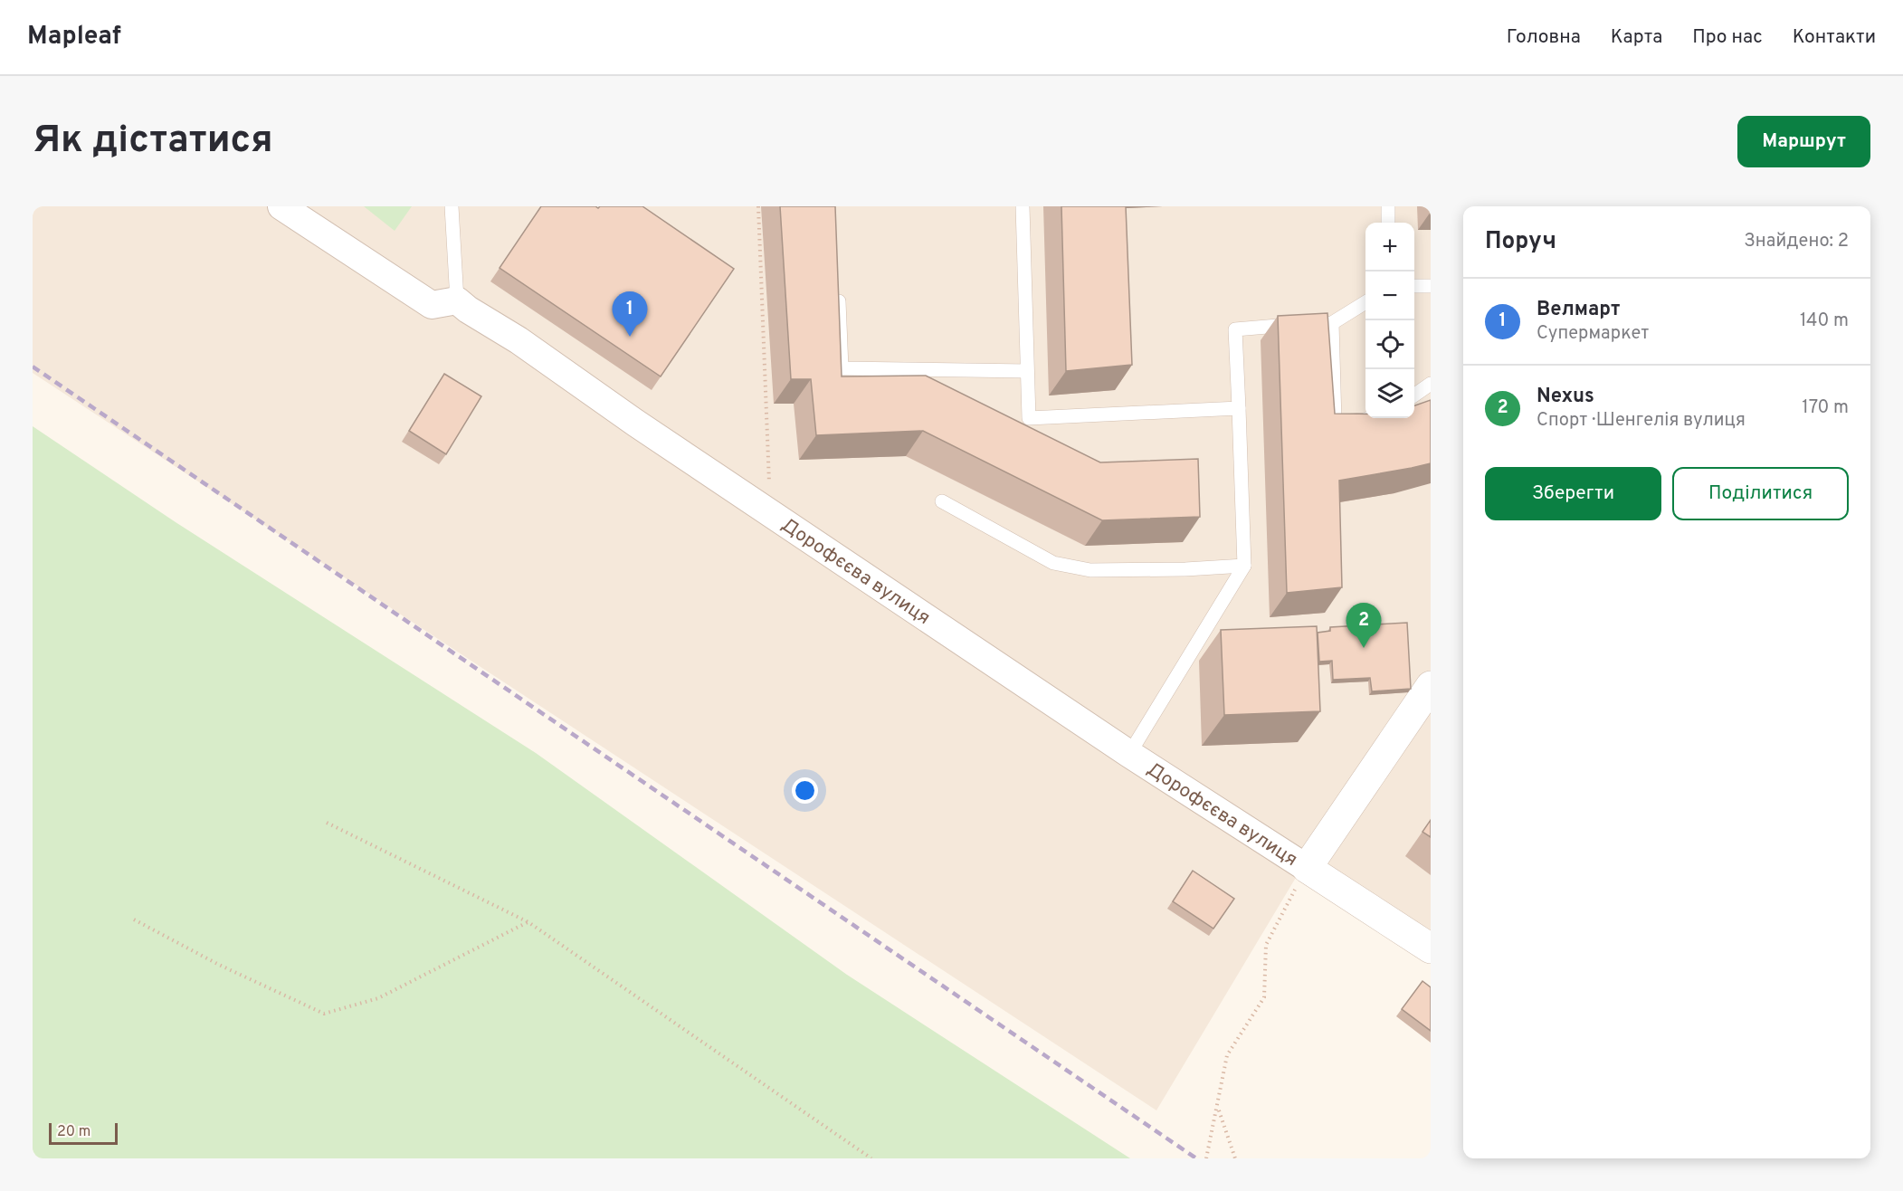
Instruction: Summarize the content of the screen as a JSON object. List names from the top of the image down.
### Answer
{
  "streets": {
    "street": ["Дорофєєва вулиця"]
  },
  "scale_bar": "20 m",
  "page": {
    "header": "Mapleaf",
    "nav": [
      "Головна",
      "Карта",
      "Про нас",
      "Контакти"
    ],
    "buttons": [
      "Маршрут",
      ["Зберегти", "Поділитися"]
    ],
    "title": "Як дістатися",
    "heading": ["Поруч", "Знайдено: 2"],
    "map_buttons": ["+", "−"],
    "list": [
      {
        "mark": "1",
        "name": "Велмарт",
        "note": "Супермаркет",
        "value": "140 m"
      },
      {
        "mark": "2",
        "name": "Nexus",
        "note": "Спорт · Шенгелія вулиця",
        "value": "170 m"
      }
    ],
    "pins": ["1", "2"],
    "scale": "20 m"
  }
}
